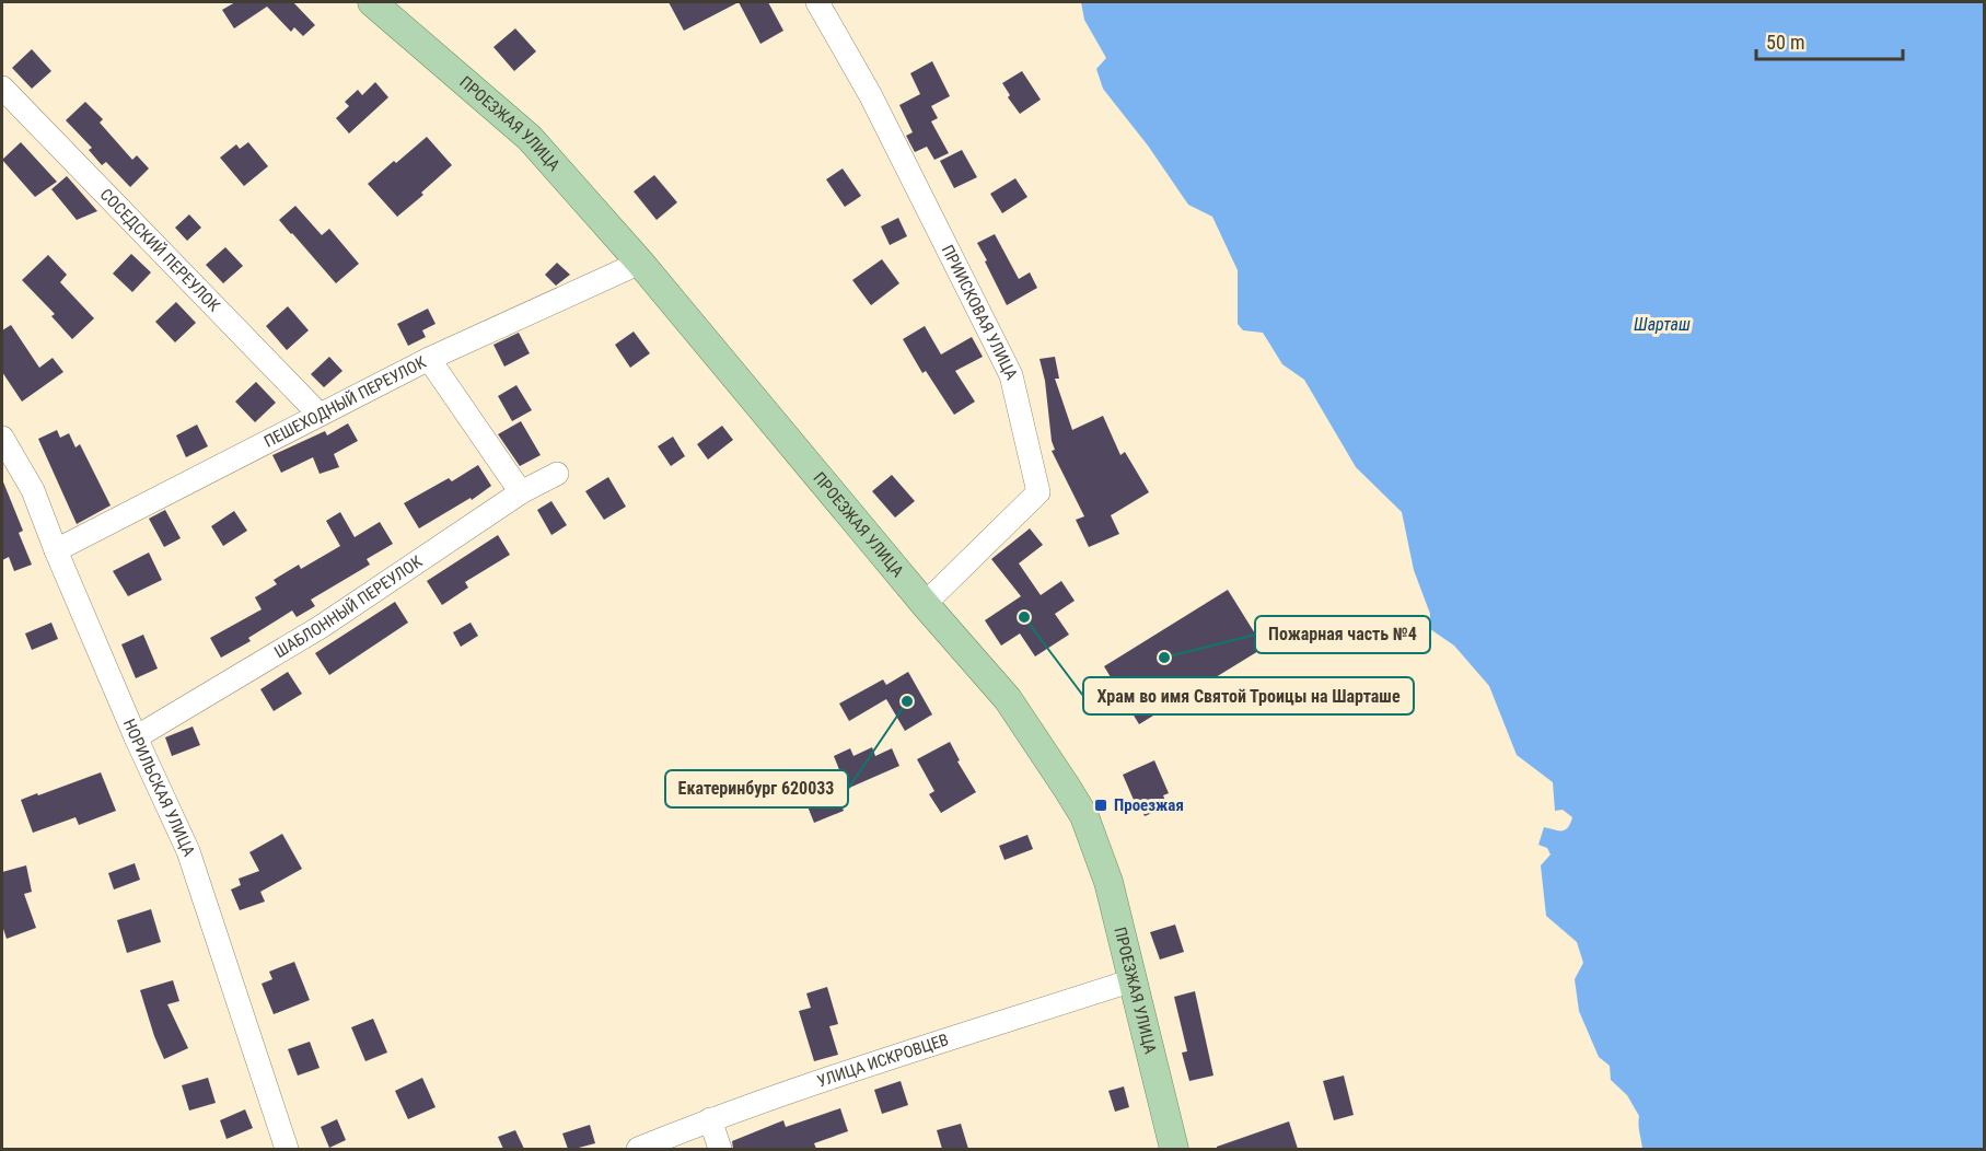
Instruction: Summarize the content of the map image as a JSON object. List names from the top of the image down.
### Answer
{
  "streets": {
    "main road": ["ПРОЕЗЖАЯ УЛИЦА"],
    "street": [
      "СОСЕДСКИЙ ПЕРЕУЛОК",
      "ПРИИСКОВАЯ УЛИЦА",
      "ПЕШЕХОДНЫЙ ПЕРЕУЛОК",
      "ШАБЛОННЫЙ ПЕРЕУЛОК",
      "НОРИЛЬСКАЯ УЛИЦА",
      "УЛИЦА ИСКРОВЦЕВ"
    ]
  },
  "crossings": [
    ["ПРОЕЗЖАЯ УЛИЦА", "ПРИИСКОВАЯ УЛИЦА"],
    ["ПРОЕЗЖАЯ УЛИЦА", "ПЕШЕХОДНЫЙ ПЕРЕУЛОК"],
    ["ПРОЕЗЖАЯ УЛИЦА", "УЛИЦА ИСКРОВЦЕВ"],
    ["СОСЕДСКИЙ ПЕРЕУЛОК", "ПЕШЕХОДНЫЙ ПЕРЕУЛОК"],
    ["ПЕШЕХОДНЫЙ ПЕРЕУЛОК", "НОРИЛЬСКАЯ УЛИЦА"],
    ["ШАБЛОННЫЙ ПЕРЕУЛОК", "НОРИЛЬСКАЯ УЛИЦА"]
  ],
  "water": ["Шарташ"],
  "places": {
    "other": ["Храм во имя Святой Троицы на Шарташе", "Пожарная часть №4", "Екатеринбург 620033"],
    "transit": ["Проезжая"]
  },
  "scale_bar": "50 m"
}
